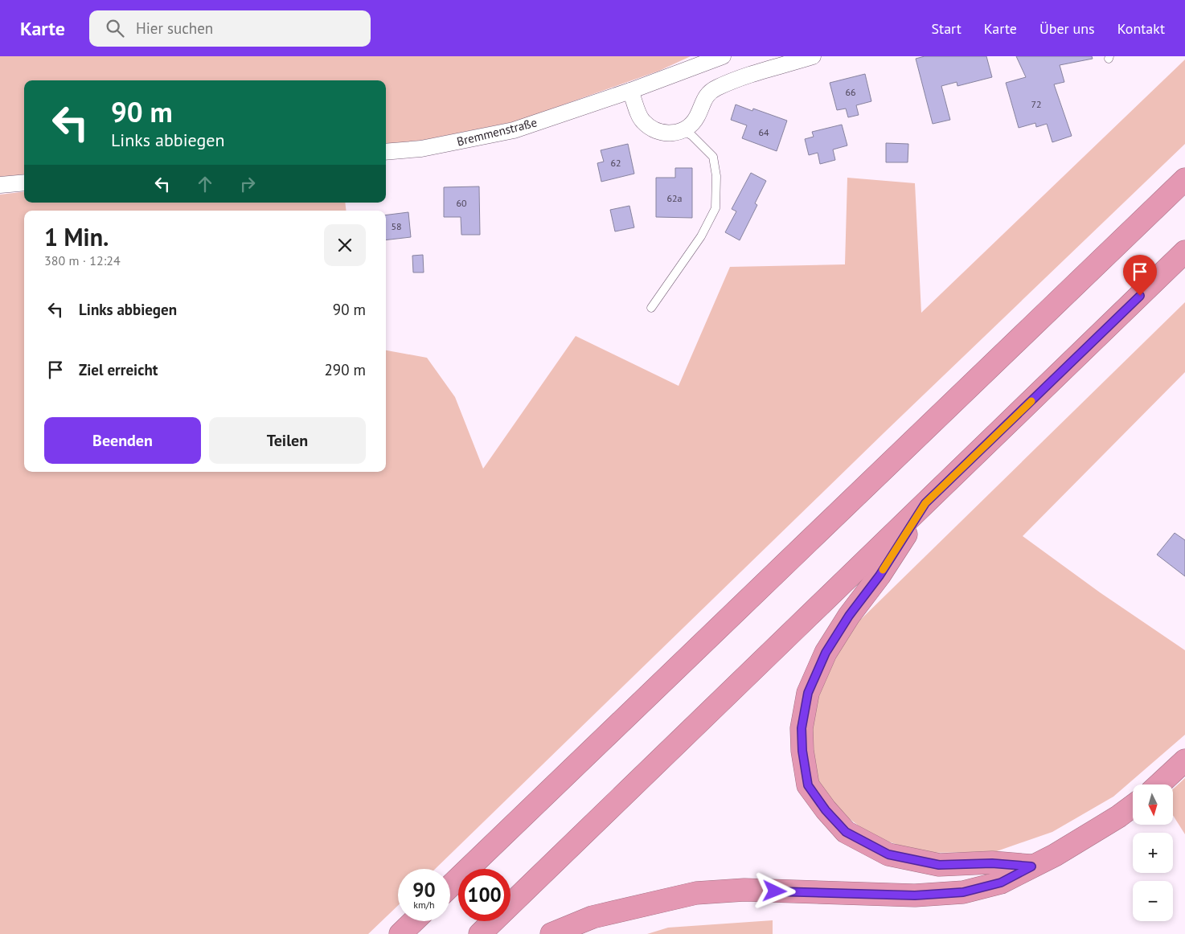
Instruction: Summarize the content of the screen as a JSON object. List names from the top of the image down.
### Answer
{
  "streets": {
    "street": ["Bremmenstraße"]
  },
  "house_numbers": [
    "66",
    "72",
    "64",
    "62",
    "62a",
    "60",
    "58"
  ],
  "north": "bottom",
  "page": {
    "header": "Karte",
    "search": "Hier suchen",
    "nav": [
      "Start",
      "Karte",
      "Über uns",
      "Kontakt"
    ],
    "turn": ["90 m", "Links abbiegen"],
    "heading": ["1 Min.", "380 m · 12:24"],
    "list": [
      {
        "name": "Links abbiegen",
        "value": "90 m"
      },
      {
        "name": "Ziel erreicht",
        "value": "290 m"
      }
    ],
    "buttons": ["Beenden", "Teilen"],
    "map_buttons": ["+", "−"],
    "speed": "90 km/h",
    "limit": "100"
  }
}
